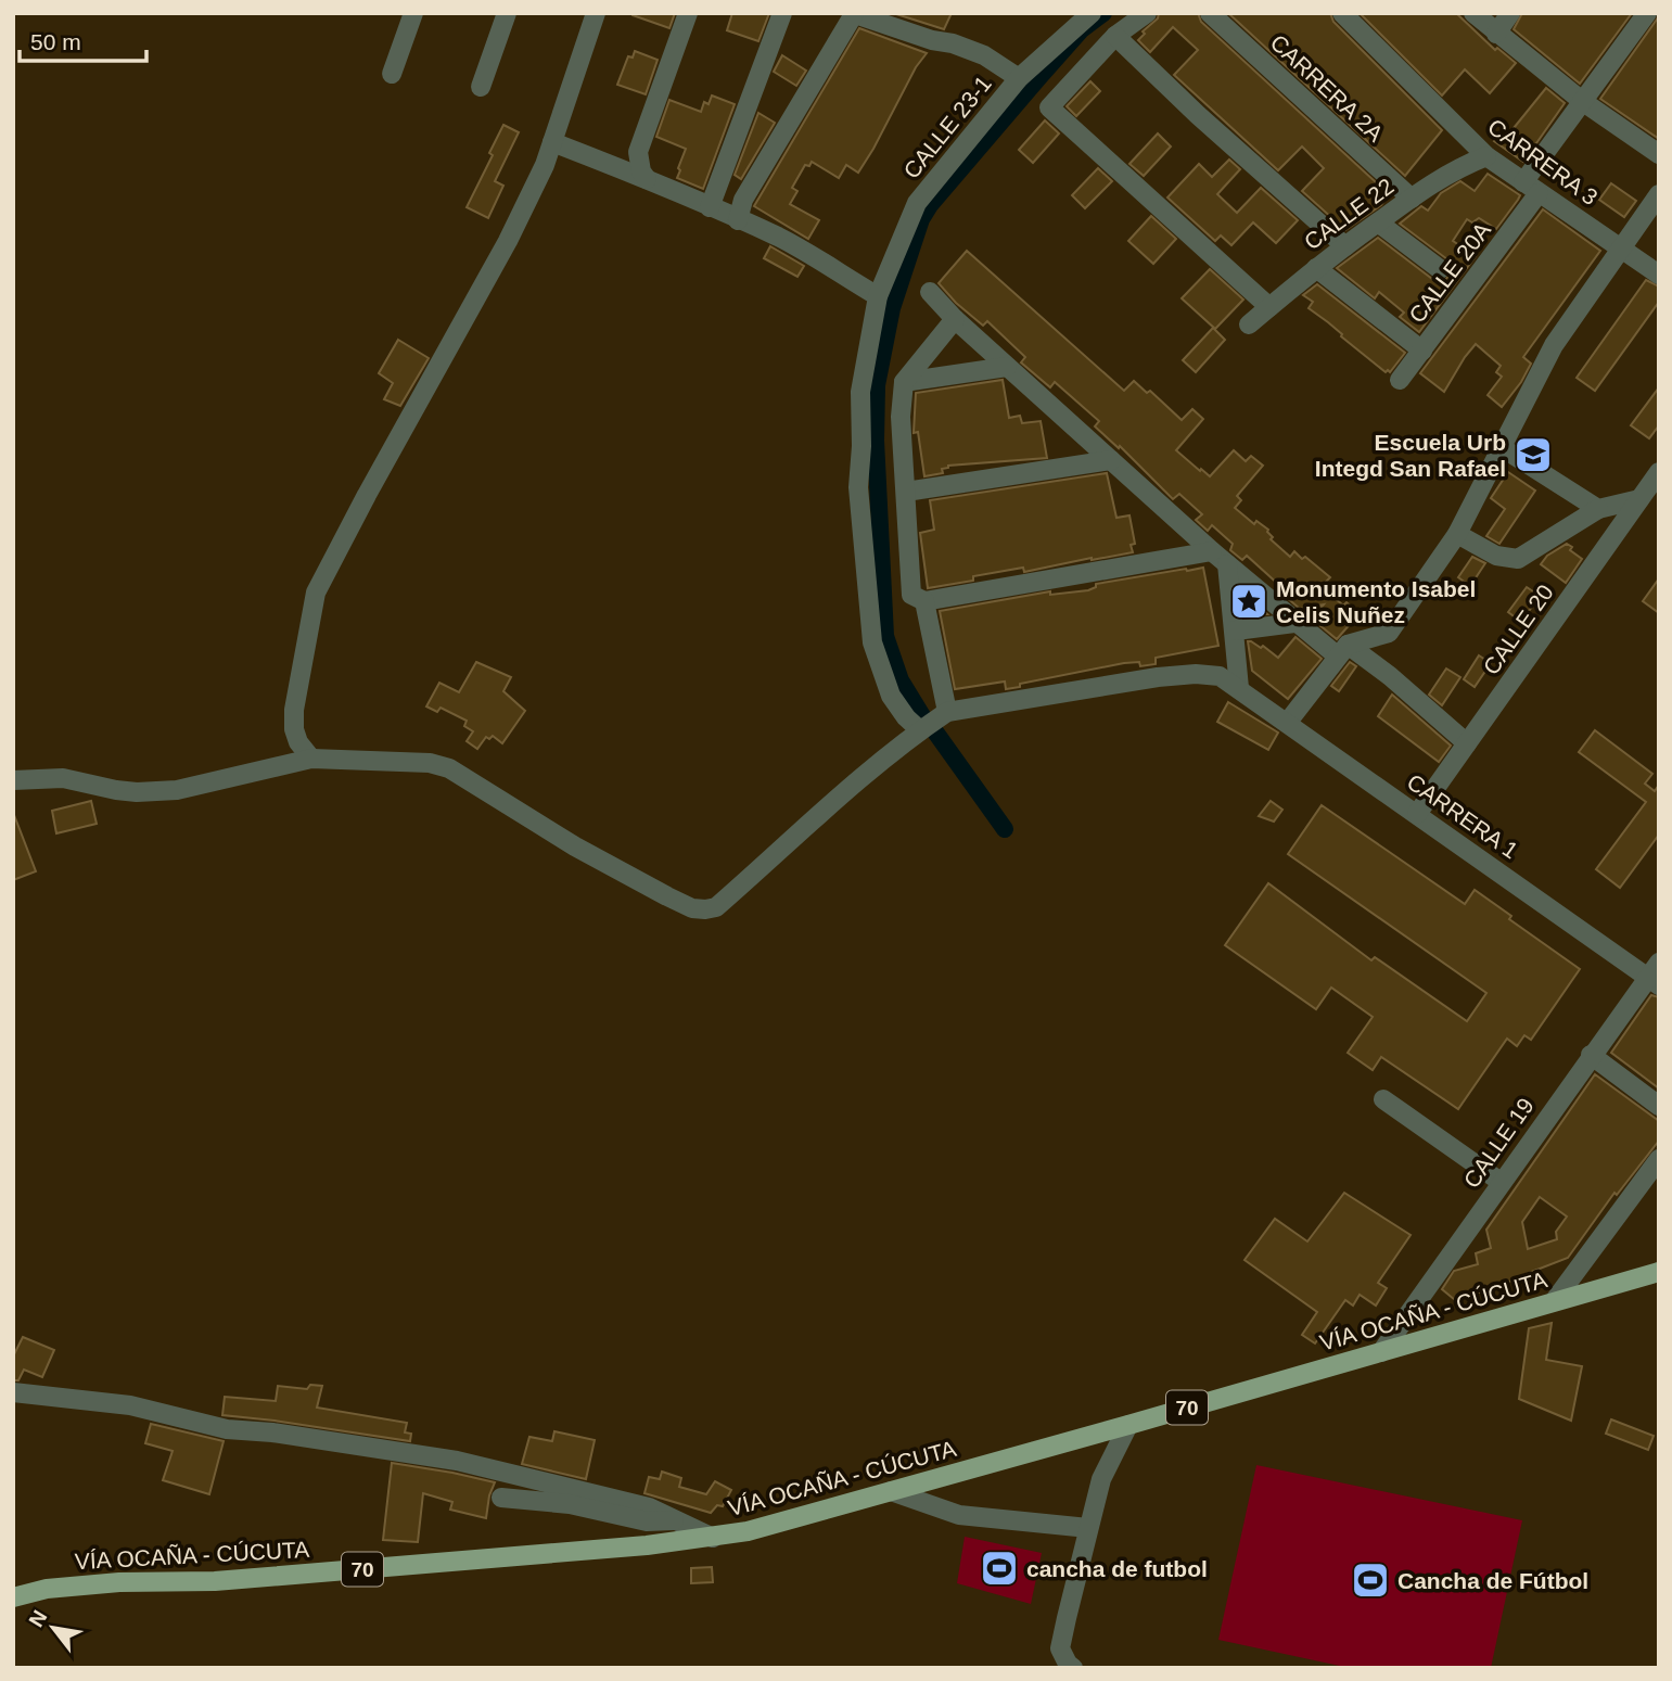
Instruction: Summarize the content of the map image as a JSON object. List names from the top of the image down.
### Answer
{
  "streets": {
    "main road": ["VÍA OCAÑA - CÚCUTA", "70"],
    "street": [
      "CARRERA 2A",
      "CALLE 23-1",
      "CARRERA 3",
      "CALLE 22",
      "CALLE 20A",
      "CALLE 20",
      "CARRERA 1",
      "CALLE 19"
    ]
  },
  "crossings": [
    ["CARRERA 2A", "CALLE 22"],
    ["CARRERA 3", "CALLE 22"],
    ["CARRERA 3", "CALLE 20A"],
    ["CALLE 20", "CARRERA 1"],
    ["CARRERA 1", "CALLE 19"],
    ["CALLE 19", "VÍA OCAÑA - CÚCUTA"]
  ],
  "places": {
    "school or university": ["Escuela Urb Integd San Rafael"],
    "place": ["Monumento Isabel Celis Nuñez"],
    "sports": ["cancha de futbol", "Cancha de Fútbol"]
  },
  "scale_bar": "50 m",
  "north": "top left"
}
